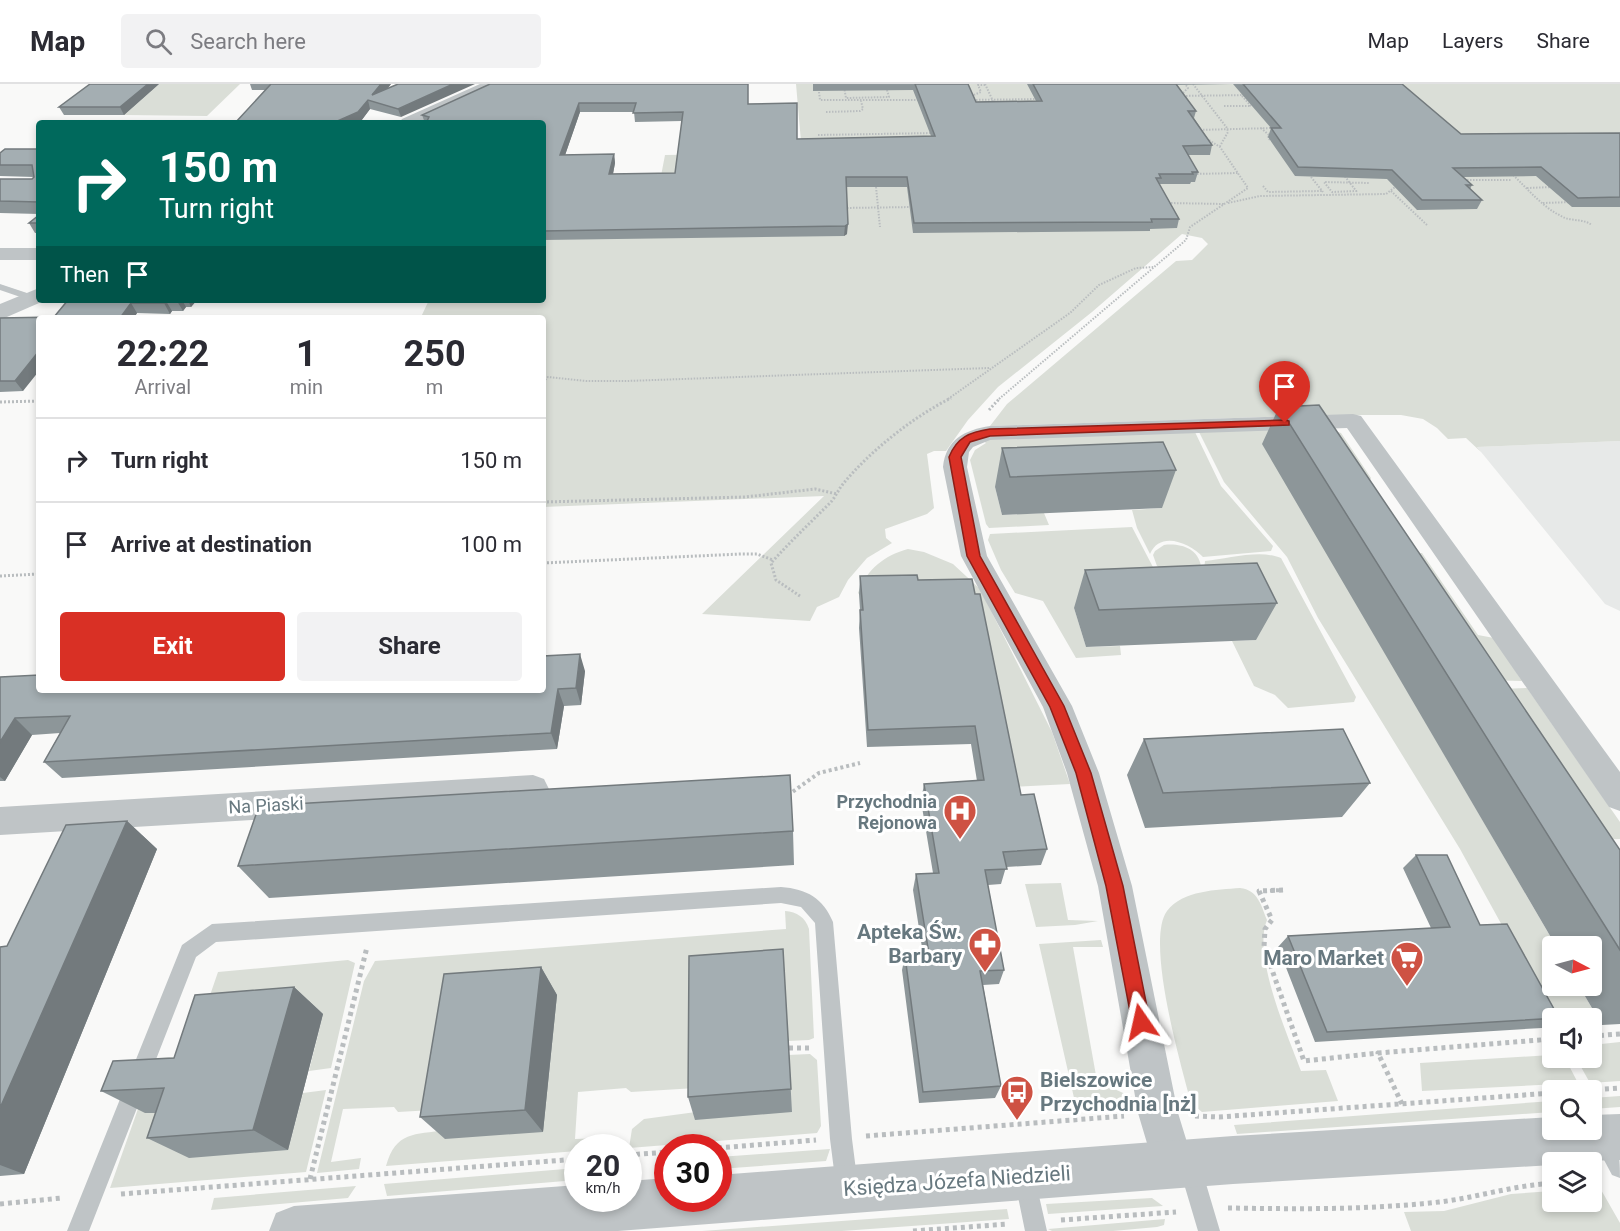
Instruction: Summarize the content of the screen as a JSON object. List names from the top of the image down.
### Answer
{
  "streets": {
    "street": ["Na Piaski", "Księdza Józefa Niedzieli"]
  },
  "places": {
    "hospital": ["Przychodnia Rejonowa"],
    "pharmacy": ["Apteka Św. Barbary"],
    "supermarket": ["Maro Market"],
    "bus stop": ["Bielszowice Przychodnia [nż]"]
  },
  "north": "right",
  "page": {
    "header": "Map",
    "search": "Search here",
    "nav": ["Map", "Layers", "Share"],
    "turn": ["150 m", "Turn right"],
    "then": "Then",
    "eta": [
      "22:22",
      "Arrival",
      "1",
      "min",
      "250",
      "m"
    ],
    "list": [
      {
        "name": "Turn right",
        "value": "150 m"
      },
      {
        "name": "Arrive at destination",
        "value": "100 m"
      }
    ],
    "buttons": ["Exit", "Share"],
    "speed": "20 km/h",
    "limit": "30"
  }
}
